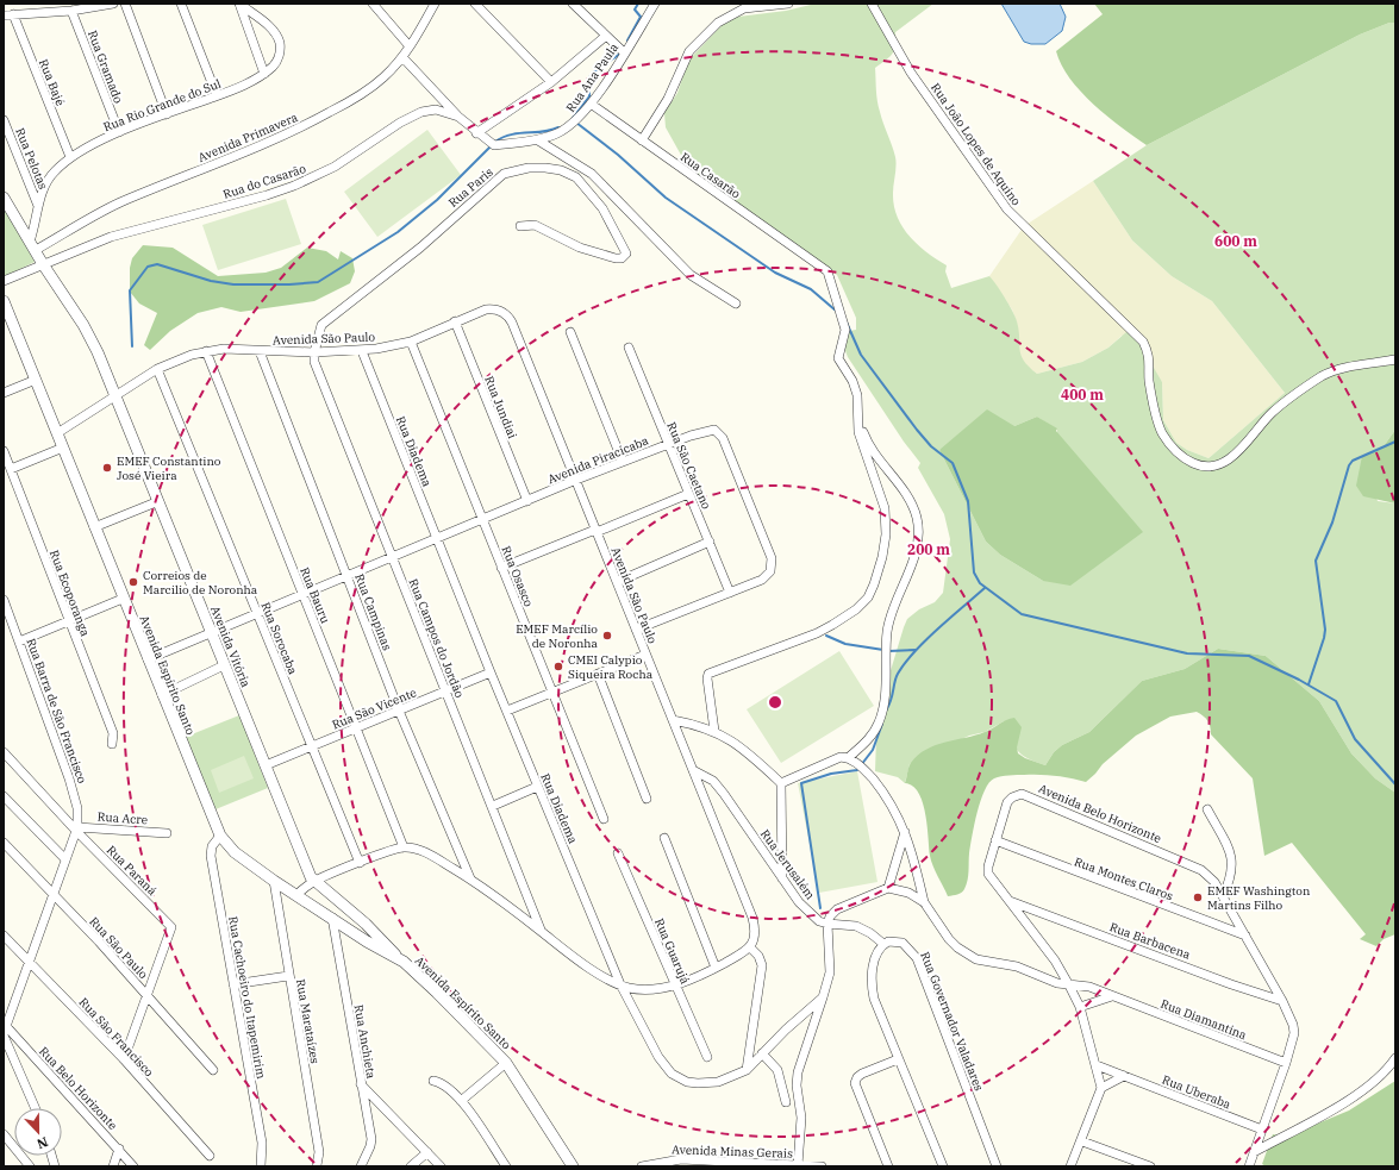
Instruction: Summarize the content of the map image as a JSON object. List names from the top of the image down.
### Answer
{
  "streets": {
    "street": [
      "Rua Gramado",
      "Rua Ana Paula",
      "Rua Bajé",
      "Rua Rio Grande do Sul",
      "Avenida Primavera",
      "Rua João Lopes de Aquino",
      "Rua Pelotas",
      "Rua Casarão",
      "Rua do Casarão",
      "Rua Paris",
      "Avenida São Paulo",
      "Rua Jundiai",
      "Rua Diadema",
      "Avenida Piracicaba",
      "Rua São Caetano",
      "Rua Osasco",
      "Rua Ecoporanga",
      "Rua Bauru",
      "Rua Campinas",
      "Rua Sorocaba",
      "Rua Campos do Jordão",
      "Avenida Vitória",
      "Avenida Espírito Santo",
      "Rua São Vicente",
      "Rua Barra de São Francisco",
      "Avenida Belo Horizonte",
      "Rua Acre",
      "Rua Jerusalém",
      "Rua Paraná",
      "Rua Montes Claros",
      "Rua Barbacena",
      "Rua São Paulo",
      "Rua Guarujá",
      "Rua Cachoeiro do Itapemirim",
      "Rua Diamantina",
      "Rua Marataízes",
      "Rua Governador Valadares",
      "Rua São Francisco",
      "Rua Anchieta",
      "Rua Belo Horizonte",
      "Rua Uberaba",
      "Avenida Minas Gerais"
    ]
  },
  "crossings": [
    ["Rua Gramado", "Rua Rio Grande do Sul"],
    ["Rua Ana Paula", "Rua Casarão"],
    ["Rua Ana Paula", "Rua do Casarão"],
    ["Rua Bajé", "Rua Rio Grande do Sul"],
    ["Rua Rio Grande do Sul", "Avenida Primavera"],
    ["Rua Rio Grande do Sul", "Rua Pelotas"],
    ["Rua Rio Grande do Sul", "Avenida Vitória"],
    ["Avenida Primavera", "Avenida Vitória"],
    ["Rua do Casarão", "Avenida Vitória"],
    ["Rua Paris", "Avenida São Paulo"],
    ["Rua Paris", "Rua Campos do Jordão"],
    ["Avenida São Paulo", "Rua Jundiai"],
    ["Avenida São Paulo", "Rua Diadema"],
    ["Avenida São Paulo", "Avenida Piracicaba"],
    ["Avenida São Paulo", "Rua Osasco"],
    ["Avenida São Paulo", "Rua Bauru"],
    ["Avenida São Paulo", "Rua Campinas"],
    ["Avenida São Paulo", "Rua Sorocaba"],
    ["Avenida São Paulo", "Rua Campos do Jordão"],
    ["Avenida São Paulo", "Avenida Vitória"],
    ["Avenida São Paulo", "Avenida Espírito Santo"],
    ["Avenida São Paulo", "Rua Jerusalém"],
    ["Rua Jundiai", "Avenida Piracicaba"],
    ["Rua Diadema", "Avenida Piracicaba"],
    ["Rua Diadema", "Rua São Vicente"],
    ["Avenida Piracicaba", "Rua São Caetano"],
    ["Avenida Piracicaba", "Rua Osasco"],
    ["Avenida Piracicaba", "Rua Bauru"],
    ["Avenida Piracicaba", "Rua Campinas"],
    ["Avenida Piracicaba", "Rua Sorocaba"],
    ["Avenida Piracicaba", "Rua Campos do Jordão"],
    ["Avenida Piracicaba", "Avenida Vitória"],
    ["Avenida Piracicaba", "Avenida Espírito Santo"],
    ["Rua Bauru", "Rua São Vicente"],
    ["Rua Campinas", "Rua São Vicente"],
    ["Rua Sorocaba", "Rua São Vicente"],
    ["Rua Campos do Jordão", "Rua São Vicente"],
    ["Avenida Vitória", "Avenida Espírito Santo"],
    ["Avenida Vitória", "Rua São Vicente"],
    ["Avenida Espírito Santo", "Rua Cachoeiro do Itapemirim"],
    ["Avenida Espírito Santo", "Rua Marataízes"],
    ["Avenida Espírito Santo", "Rua Anchieta"],
    ["Rua Barra de São Francisco", "Rua Acre"],
    ["Rua Barra de São Francisco", "Rua Paraná"],
    ["Avenida Belo Horizonte", "Rua Montes Claros"],
    ["Avenida Belo Horizonte", "Rua Barbacena"],
    ["Avenida Belo Horizonte", "Rua Diamantina"],
    ["Avenida Belo Horizonte", "Rua Uberaba"],
    ["Rua Acre", "Rua Paraná"],
    ["Rua Jerusalém", "Rua Governador Valadares"],
    ["Rua Paraná", "Rua São Paulo"]
  ],
  "places": [
    "EMEF Constantino José Vieira",
    "Correios de Marcilio de Noronha",
    "EMEF Marcílio de Noronha",
    "CMEI Calypio Siqueira Rocha",
    "EMEF Washington Martins Filho"
  ],
  "north": "bottom",
  "rings": ["600 m", "400 m", "200 m"]
}
